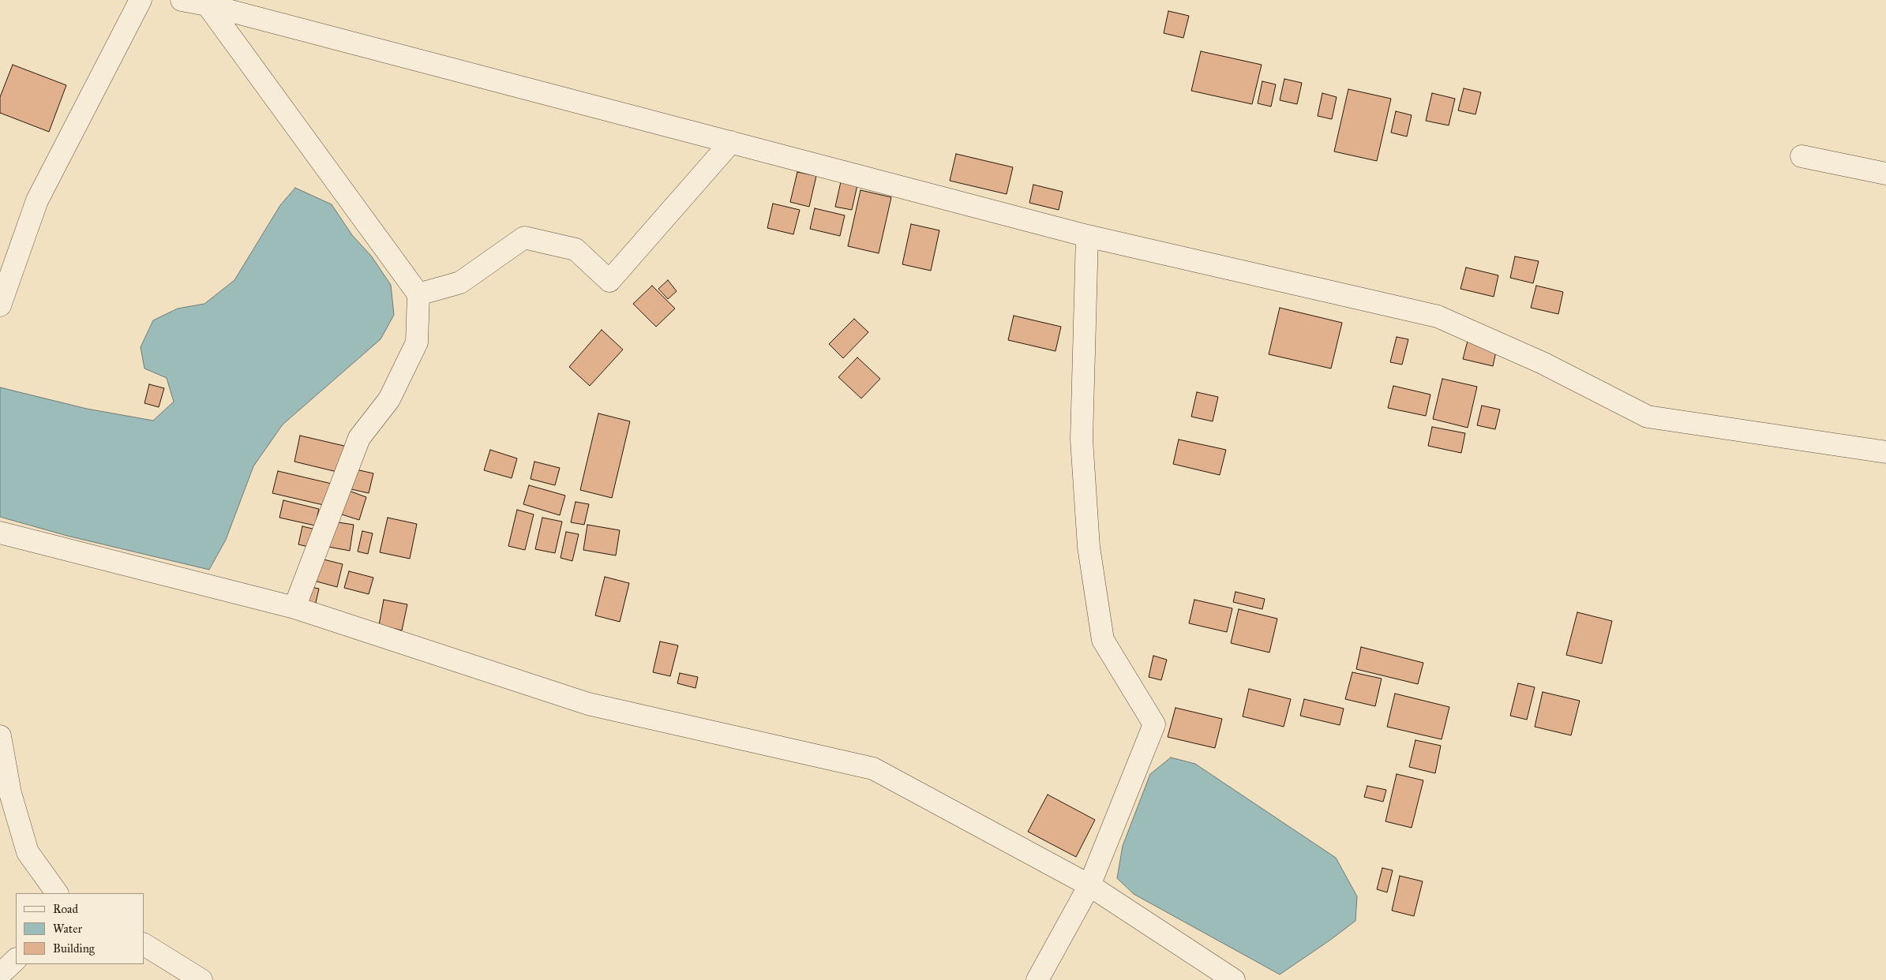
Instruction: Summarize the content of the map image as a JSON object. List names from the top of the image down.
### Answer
{
  "legend": ["Road", "Water", "Building"]
}
